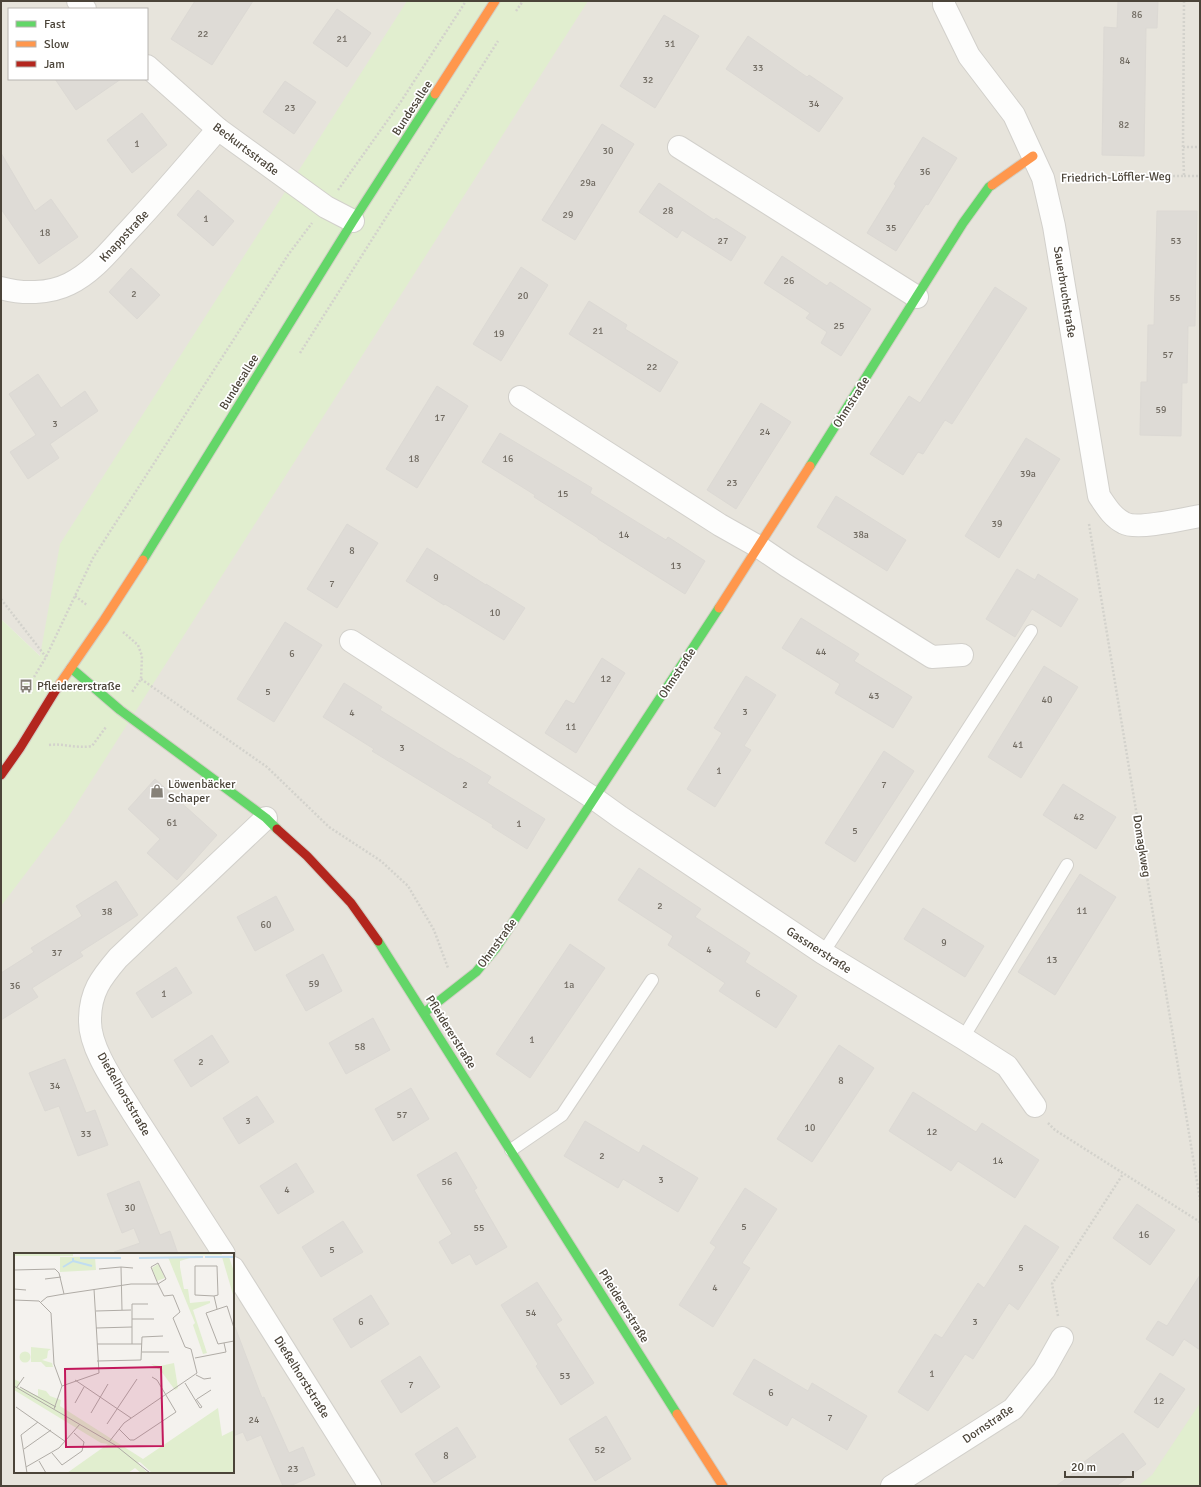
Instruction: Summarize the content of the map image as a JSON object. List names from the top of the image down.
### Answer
{
  "streets": {
    "street": [
      "Bundesallee",
      "Beckurtsstraße",
      "Knappstraße",
      "Sauerbruchstraße",
      "Ohmstraße",
      "Gassnerstraße",
      "Pfleidererstraße",
      "Dießelhorststraße",
      "Dornstraße"
    ],
    "path": ["Friedrich-Löffler-Weg", "Domagkweg"]
  },
  "crossings": [
    ["Bundesallee", "Beckurtsstraße"],
    ["Bundesallee", "Pfleidererstraße"],
    ["Beckurtsstraße", "Knappstraße"],
    ["Friedrich-Löffler-Weg", "Sauerbruchstraße"],
    ["Sauerbruchstraße", "Ohmstraße"],
    ["Sauerbruchstraße", "Domagkweg"],
    ["Ohmstraße", "Gassnerstraße"],
    ["Ohmstraße", "Pfleidererstraße"],
    ["Pfleidererstraße", "Dießelhorststraße"]
  ],
  "places": {
    "bus stop": ["Pfleidererstraße"],
    "shop": ["Löwenbäcker Schaper"]
  },
  "house_numbers": [
    "86",
    "22",
    "21",
    "31",
    "84",
    "33",
    "32",
    "34",
    "23",
    "82",
    "1",
    "30",
    "36",
    "29a",
    "28",
    "29",
    "1",
    "35",
    "18",
    "27",
    "53",
    "26",
    "2",
    "20",
    "55",
    "25",
    "21",
    "19",
    "57",
    "22",
    "59",
    "17",
    "3",
    "24",
    "18",
    "16",
    "39a",
    "23",
    "15",
    "39",
    "14",
    "38a",
    "8",
    "13",
    "9",
    "7",
    "10",
    "44",
    "6",
    "12",
    "5",
    "43",
    "40",
    "3",
    "4",
    "11",
    "41",
    "3",
    "1",
    "2",
    "7",
    "42",
    "61",
    "1",
    "5",
    "2",
    "11",
    "38",
    "60",
    "9",
    "4",
    "37",
    "13",
    "59",
    "1a",
    "36",
    "1",
    "6",
    "1",
    "58",
    "2",
    "8",
    "34",
    "57",
    "3",
    "10",
    "12",
    "33",
    "2",
    "14",
    "3",
    "56",
    "4",
    "30",
    "5",
    "55",
    "16",
    "5",
    "5",
    "4",
    "54",
    "6",
    "3",
    "1",
    "53",
    "7",
    "6",
    "12",
    "7",
    "24",
    "52",
    "8",
    "23"
  ],
  "legend": ["Fast", "Slow", "Jam"],
  "scale_bar": "20 m"
}
